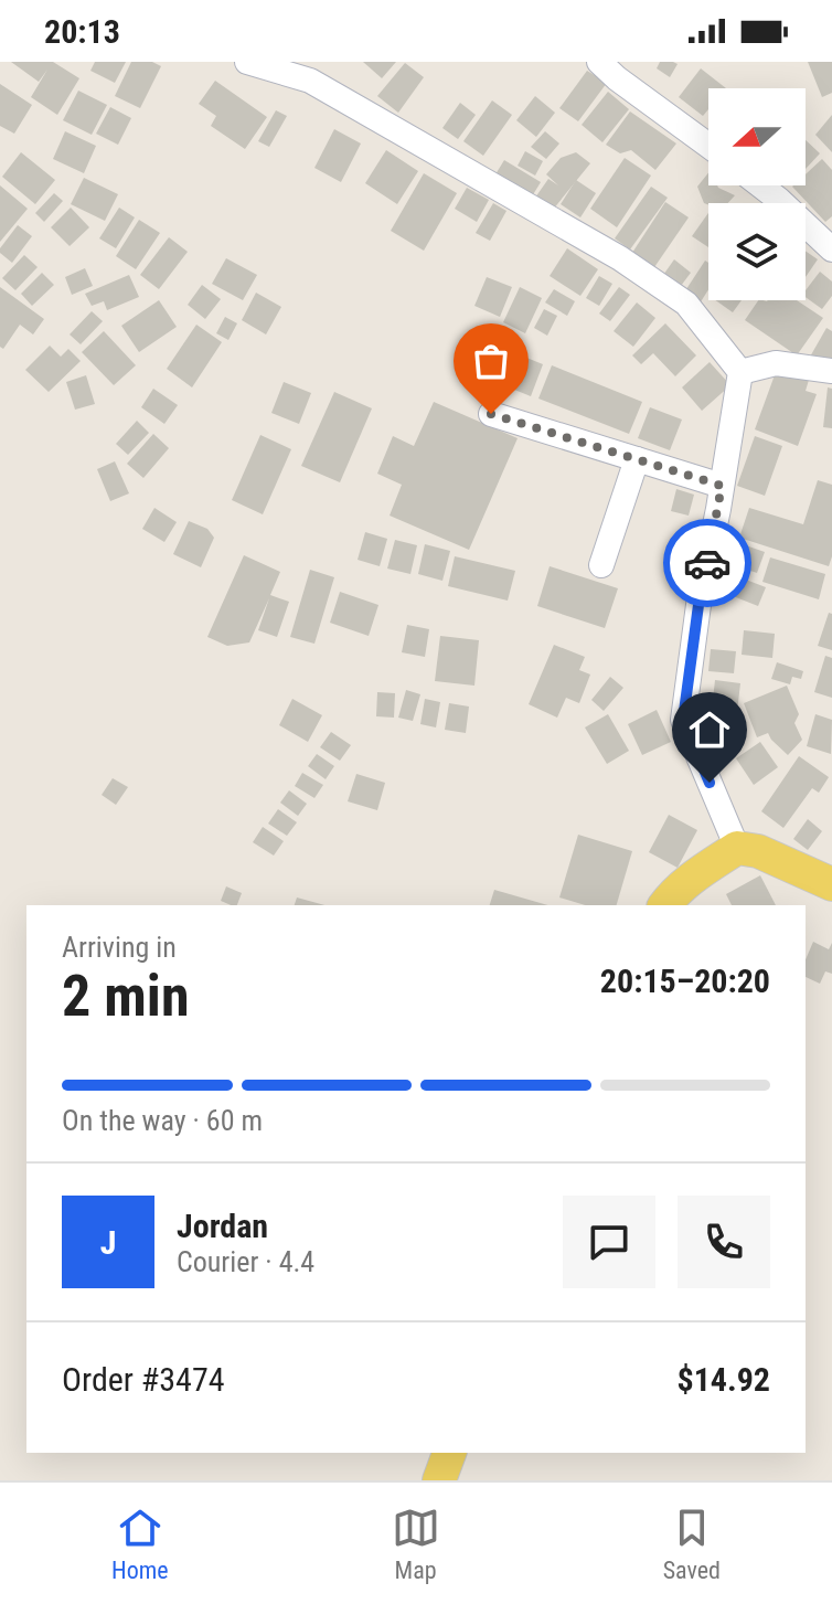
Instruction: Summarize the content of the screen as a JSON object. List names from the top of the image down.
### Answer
{
  "north": "left",
  "page": {
    "status": "20:13",
    "heading": ["2 min", "Arriving in", "20:15–20:20"],
    "panel": [
      "Jordan",
      "Courier · 4.4",
      "Order #3474",
      "$14.92"
    ],
    "bar": "On the way · 60 m",
    "round": "J",
    "tabs": ["Home", "Map", "Saved"]
  }
}
